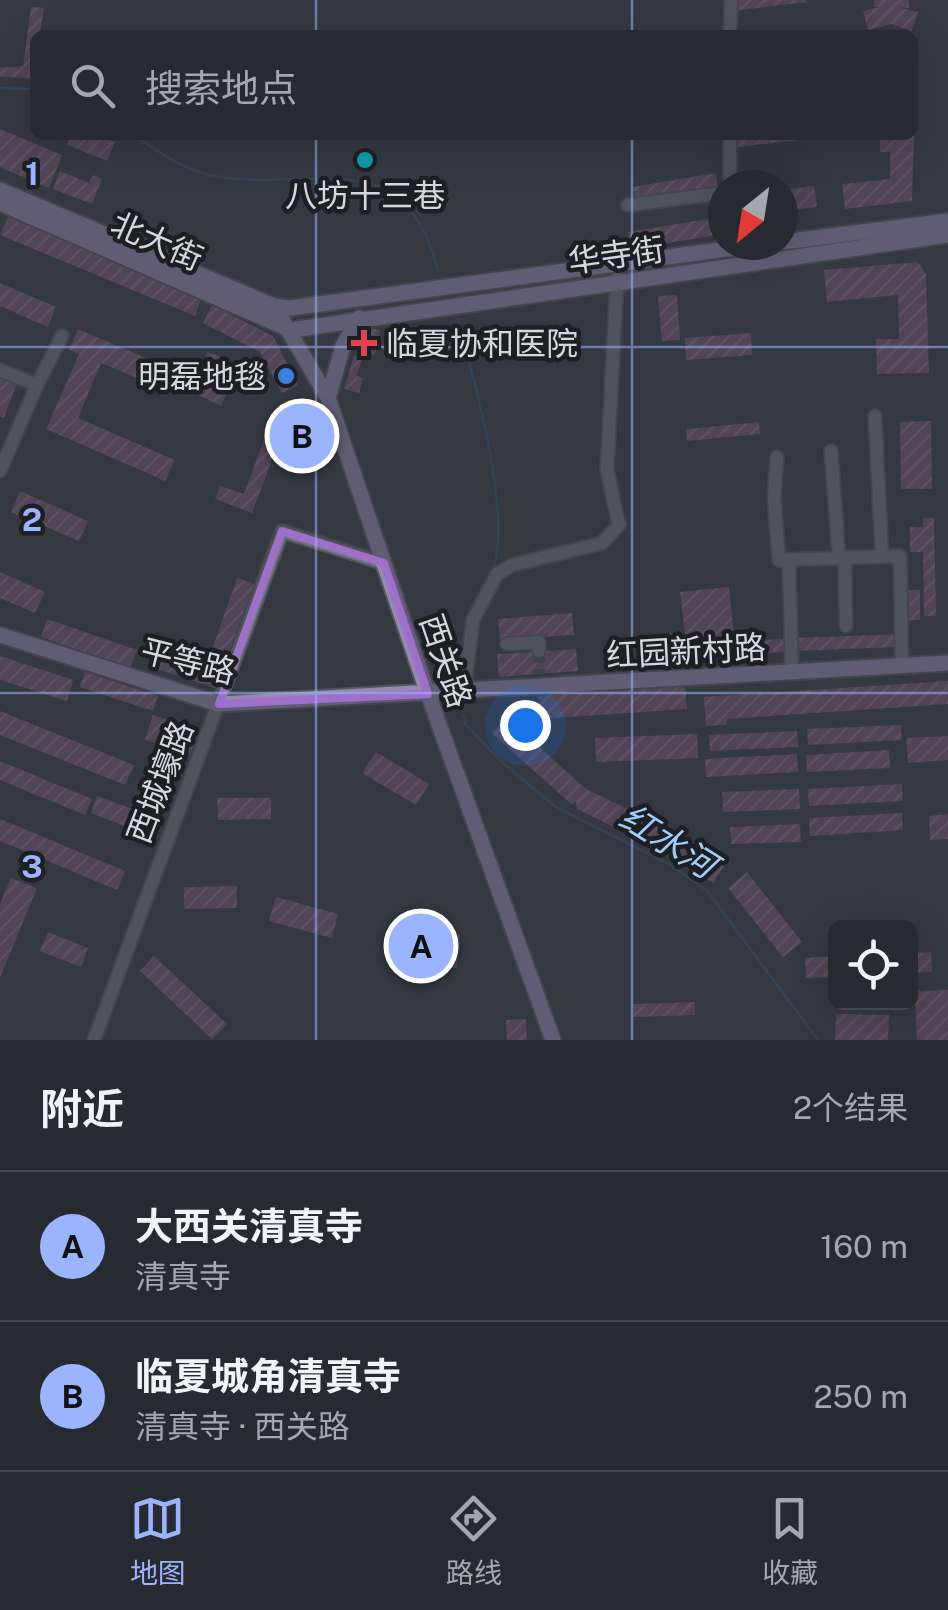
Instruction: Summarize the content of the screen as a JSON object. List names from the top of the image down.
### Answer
{
  "streets": {
    "main road": [
      "北大街",
      "华寺街",
      "红园新村路",
      "平等路",
      "西关路"
    ],
    "street": ["西城壕路"]
  },
  "crossings": [
    ["北大街", "华寺街"],
    ["北大街", "西关路"],
    ["华寺街", "西关路"],
    ["红园新村路", "平等路"],
    ["红园新村路", "西关路"],
    ["平等路", "西关路"],
    ["平等路", "西城壕路"],
    ["西关路", "西城壕路"]
  ],
  "water": ["红水河"],
  "places": {
    "other": ["八坊十三巷", "明磊地毯"],
    "health": ["临夏协和医院"]
  },
  "north": "bottom left",
  "page": {
    "search": "搜索地点",
    "pins": ["B", "A"],
    "heading": ["附近", "2个结果"],
    "list": [
      {
        "mark": "A",
        "name": "大西关清真寺",
        "note": "清真寺",
        "value": "160 m"
      },
      {
        "mark": "B",
        "name": "临夏城角清真寺",
        "note": "清真寺 · 西关路",
        "value": "250 m"
      }
    ],
    "nav": ["地图", "路线", "收藏"]
  },
  "grid": {
    "rows": ["1", "2", "3"]
  }
}
